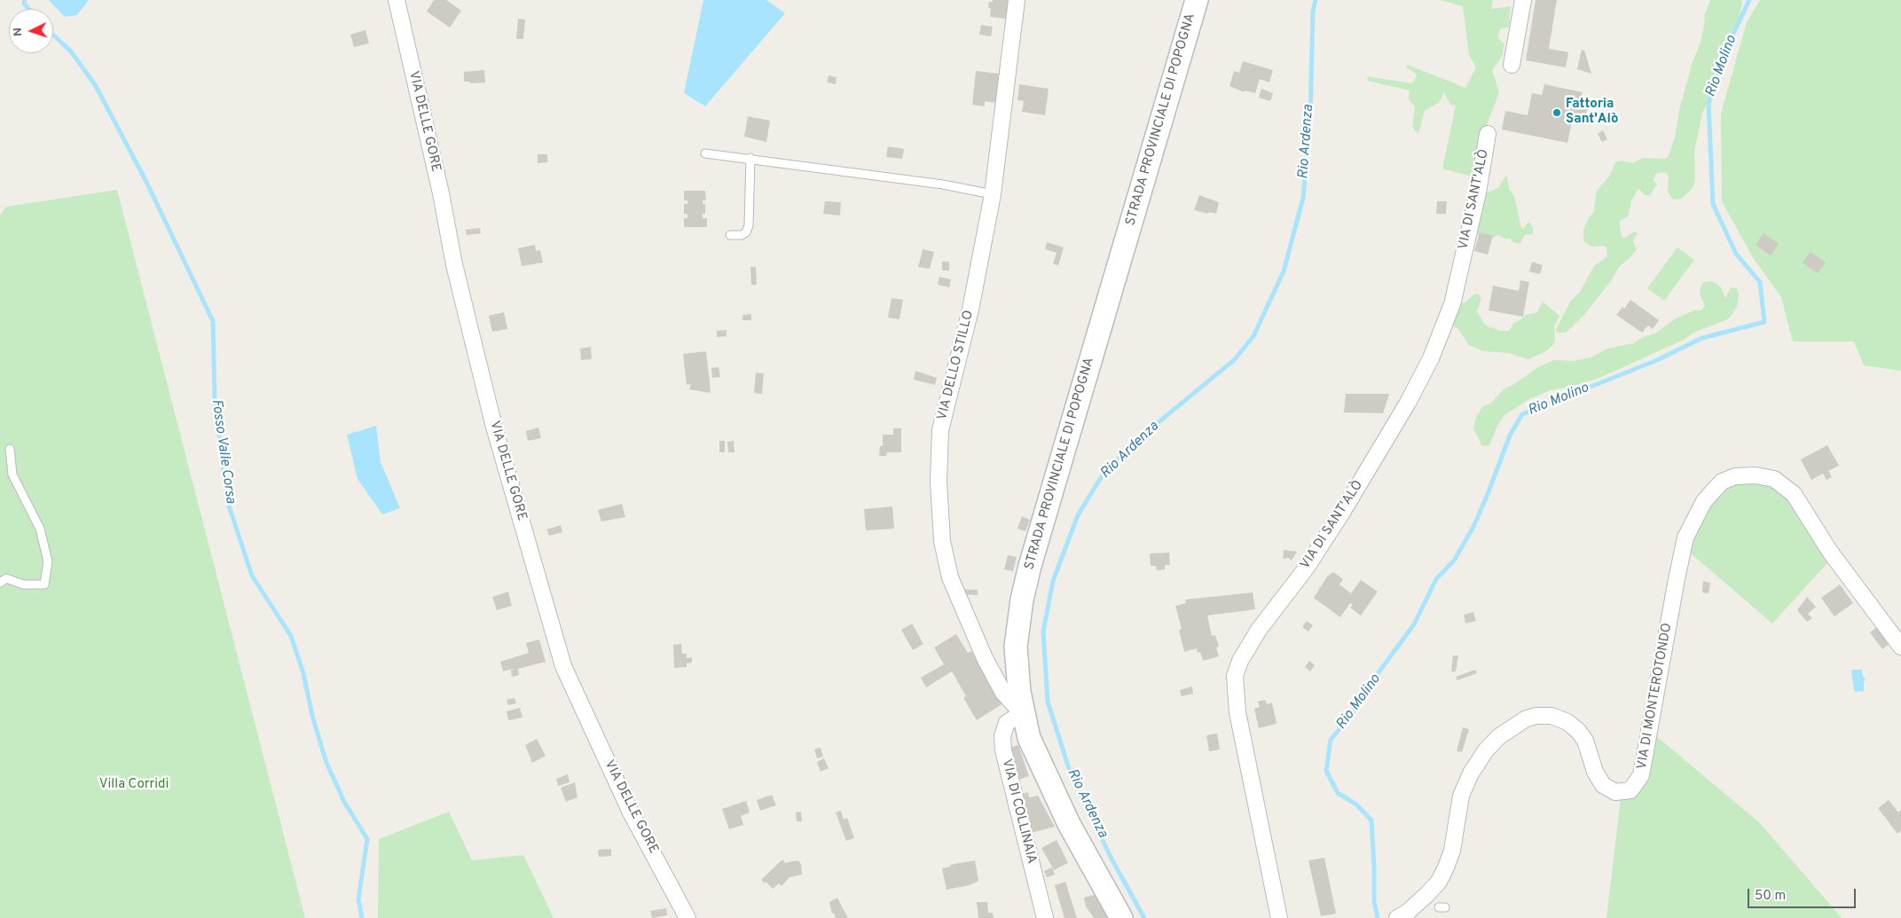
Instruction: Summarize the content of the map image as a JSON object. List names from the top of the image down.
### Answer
{
  "streets": {
    "main road": ["STRADA PROVINCIALE DI POPOGNA"],
    "street": [
      "VIA DELLE GORE",
      "VIA DI SANT'ALÒ",
      "VIA DELLO STILLO",
      "VIA DI MONTEROTONDO",
      "VIA DI COLLINAIA"
    ]
  },
  "crossings": [
    ["STRADA PROVINCIALE DI POPOGNA", "VIA DELLO STILLO"],
    ["STRADA PROVINCIALE DI POPOGNA", "VIA DI COLLINAIA"],
    ["VIA DELLO STILLO", "VIA DI COLLINAIA"]
  ],
  "water": ["Rio Molino", "Rio Ardenza", "Fosso Valle Corsa"],
  "parks": ["Villa Corridi"],
  "places": ["Fattoria Sant'Alò"],
  "scale_bar": "50 m",
  "north": "left"
}
